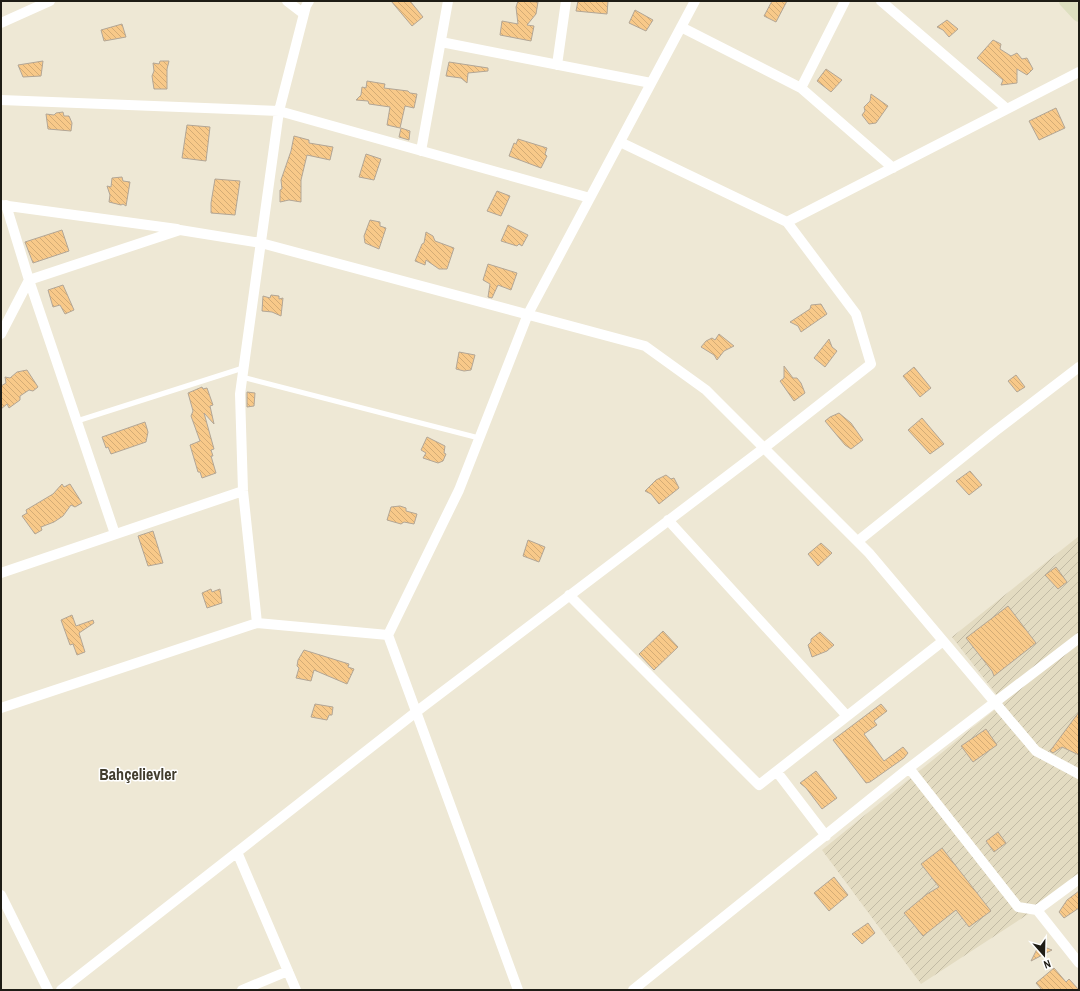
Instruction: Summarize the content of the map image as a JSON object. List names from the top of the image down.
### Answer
{
  "districts": ["Bahçelievler"],
  "north": "bottom"
}
